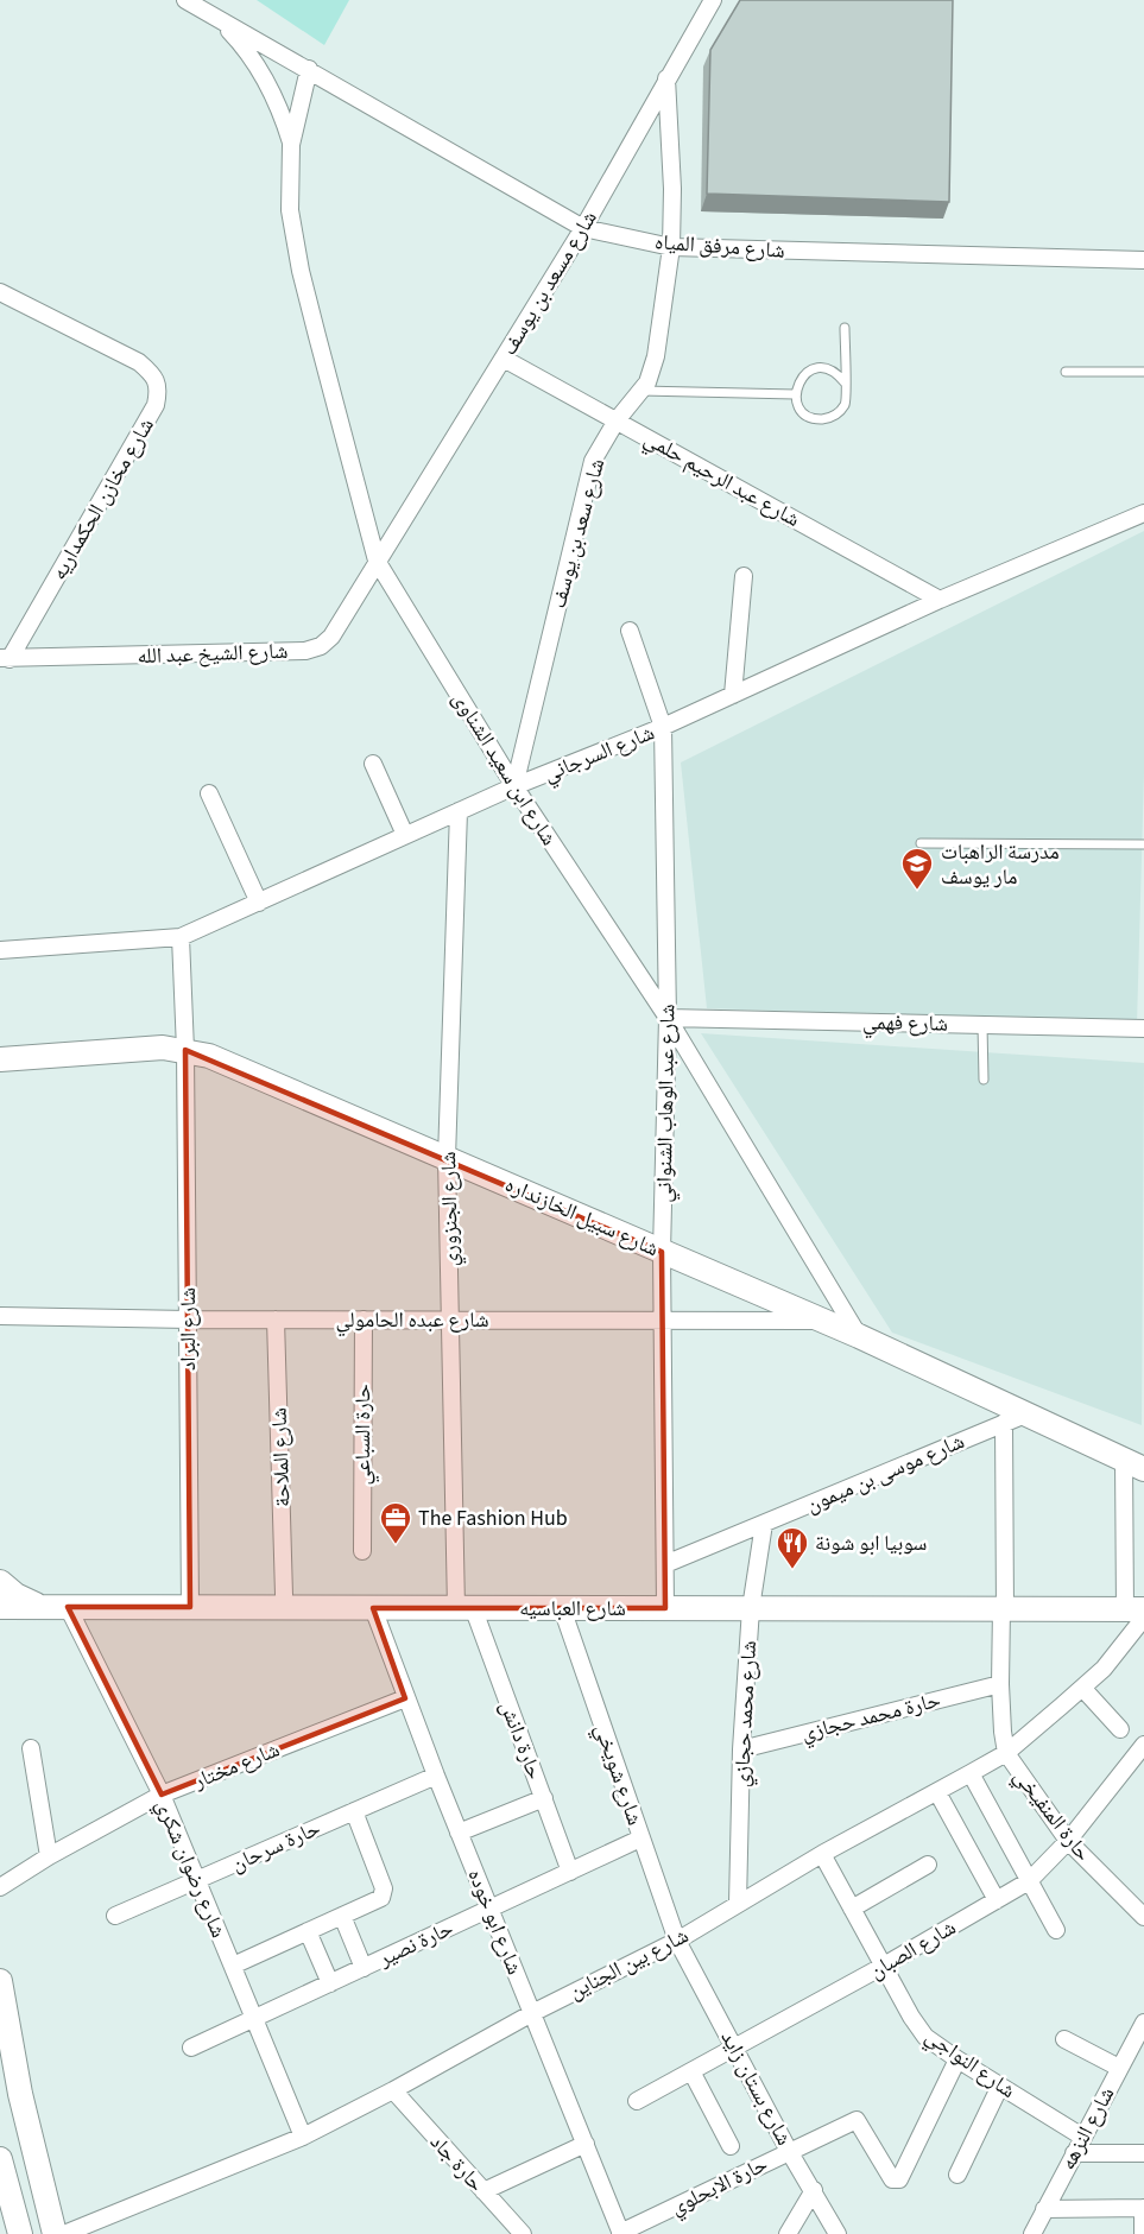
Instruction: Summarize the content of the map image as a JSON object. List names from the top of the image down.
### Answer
{
  "streets": {
    "main road": ["شارع سبيل الخازنداره", "شارع العباسيه"],
    "street": [
      "شارع مرفق المياه",
      "شارع مسعد بن يوسف",
      "شارع عبد الرحيم حلمي",
      "شارع مخازن الحكمداريه",
      "شارع سعد بن يوسف",
      "شارع الشيخ عبد الله",
      "شارع السرجاني",
      "شارع ابن سعيد الشناوى",
      "شارع فهمي",
      "شارع عبد الوهاب الشنواني",
      "شارع الجنزوري",
      "شارع عبده الحامولي",
      "شارع البراد",
      "حارة السباعي",
      "شارع الملاحة",
      "شارع موسى بن ميمون",
      "شارع محمد حجازي",
      "حارة محمد حجازي",
      "حارة دانش",
      "شارع مختار",
      "شارع شويخي",
      "حارة المنفيخي",
      "حارة سرحان",
      "شارع رضوان شكري",
      "شارع ابو خوده",
      "حارة نصير",
      "شارع الصبان",
      "شارع بين الجناين",
      "شارع النواجي",
      "شارع بستان زايد",
      "شارع النزهه",
      "حارة جاد",
      "حارة الابحلوي"
    ]
  },
  "crossings": [
    ["شارع مرفق المياه", "شارع مسعد بن يوسف"],
    ["شارع مرفق المياه", "شارع سعد بن يوسف"],
    ["شارع مرفق المياه", "شارع ابن سعيد الشناوى"],
    ["شارع مسعد بن يوسف", "شارع عبد الرحيم حلمي"],
    ["شارع مسعد بن يوسف", "شارع سعد بن يوسف"],
    ["شارع مسعد بن يوسف", "شارع الشيخ عبد الله"],
    ["شارع مسعد بن يوسف", "شارع ابن سعيد الشناوى"],
    ["شارع عبد الرحيم حلمي", "شارع سعد بن يوسف"],
    ["شارع عبد الرحيم حلمي", "شارع السرجاني"],
    ["شارع مخازن الحكمداريه", "شارع الشيخ عبد الله"],
    ["شارع سعد بن يوسف", "شارع السرجاني"],
    ["شارع سعد بن يوسف", "شارع ابن سعيد الشناوى"],
    ["شارع الشيخ عبد الله", "شارع ابن سعيد الشناوى"],
    ["شارع السرجاني", "شارع ابن سعيد الشناوى"],
    ["شارع السرجاني", "شارع عبد الوهاب الشنواني"],
    ["شارع السرجاني", "شارع الجنزوري"],
    ["شارع السرجاني", "شارع البراد"],
    ["شارع ابن سعيد الشناوى", "شارع فهمي"],
    ["شارع ابن سعيد الشناوى", "شارع عبد الوهاب الشنواني"],
    ["شارع ابن سعيد الشناوى", "شارع سبيل الخازنداره"],
    ["شارع فهمي", "شارع عبد الوهاب الشنواني"],
    ["شارع عبد الوهاب الشنواني", "شارع سبيل الخازنداره"],
    ["شارع عبد الوهاب الشنواني", "شارع عبده الحامولي"],
    ["شارع عبد الوهاب الشنواني", "شارع موسى بن ميمون"],
    ["شارع عبد الوهاب الشنواني", "شارع العباسيه"],
    ["شارع الجنزوري", "شارع سبيل الخازنداره"],
    ["شارع الجنزوري", "شارع عبده الحامولي"],
    ["شارع الجنزوري", "شارع العباسيه"],
    ["شارع الجنزوري", "حارة دانش"],
    ["شارع سبيل الخازنداره", "شارع عبده الحامولي"],
    ["شارع سبيل الخازنداره", "شارع البراد"],
    ["شارع سبيل الخازنداره", "شارع موسى بن ميمون"],
    ["شارع سبيل الخازنداره", "حارة المنفيخي"],
    ["شارع عبده الحامولي", "شارع البراد"],
    ["شارع عبده الحامولي", "حارة السباعي"],
    ["شارع عبده الحامولي", "شارع الملاحة"],
    ["شارع البراد", "شارع العباسيه"],
    ["شارع موسى بن ميمون", "شارع محمد حجازي"],
    ["شارع موسى بن ميمون", "حارة المنفيخي"],
    ["شارع العباسيه", "شارع محمد حجازي"],
    ["شارع العباسيه", "حارة دانش"],
    ["شارع العباسيه", "شارع شويخي"],
    ["شارع العباسيه", "حارة المنفيخي"],
    ["شارع العباسيه", "شارع رضوان شكري"],
    ["شارع العباسيه", "شارع ابو خوده"],
    ["شارع العباسيه", "شارع بين الجناين"],
    ["شارع محمد حجازي", "حارة محمد حجازي"],
    ["شارع محمد حجازي", "شارع بين الجناين"],
    ["حارة محمد حجازي", "حارة المنفيخي"],
    ["حارة دانش", "حارة نصير"],
    ["شارع مختار", "شارع رضوان شكري"],
    ["شارع مختار", "شارع ابو خوده"],
    ["شارع شويخي", "حارة نصير"],
    ["شارع شويخي", "شارع بين الجناين"],
    ["شارع شويخي", "شارع بستان زايد"],
    ["حارة المنفيخي", "شارع الصبان"],
    ["حارة المنفيخي", "شارع بين الجناين"],
    ["حارة سرحان", "شارع رضوان شكري"],
    ["حارة سرحان", "شارع ابو خوده"],
    ["شارع رضوان شكري", "حارة نصير"],
    ["شارع رضوان شكري", "شارع بين الجناين"],
    ["شارع ابو خوده", "حارة نصير"],
    ["شارع ابو خوده", "شارع بين الجناين"],
    ["شارع ابو خوده", "حارة الابحلوي"],
    ["شارع الصبان", "شارع النواجي"],
    ["شارع الصبان", "شارع بستان زايد"],
    ["شارع بين الجناين", "شارع النواجي"],
    ["شارع بين الجناين", "شارع بستان زايد"],
    ["شارع بين الجناين", "حارة جاد"],
    ["شارع النواجي", "شارع النزهه"],
    ["شارع النواجي", "حارة الابحلوي"],
    ["شارع بستان زايد", "حارة الابحلوي"]
  ],
  "places": {
    "school or university": ["مدرسة الراهبات مار يوسف"],
    "office": ["The Fashion Hub"],
    "restaurant": ["سوبيا ابو شونة"]
  }
}
